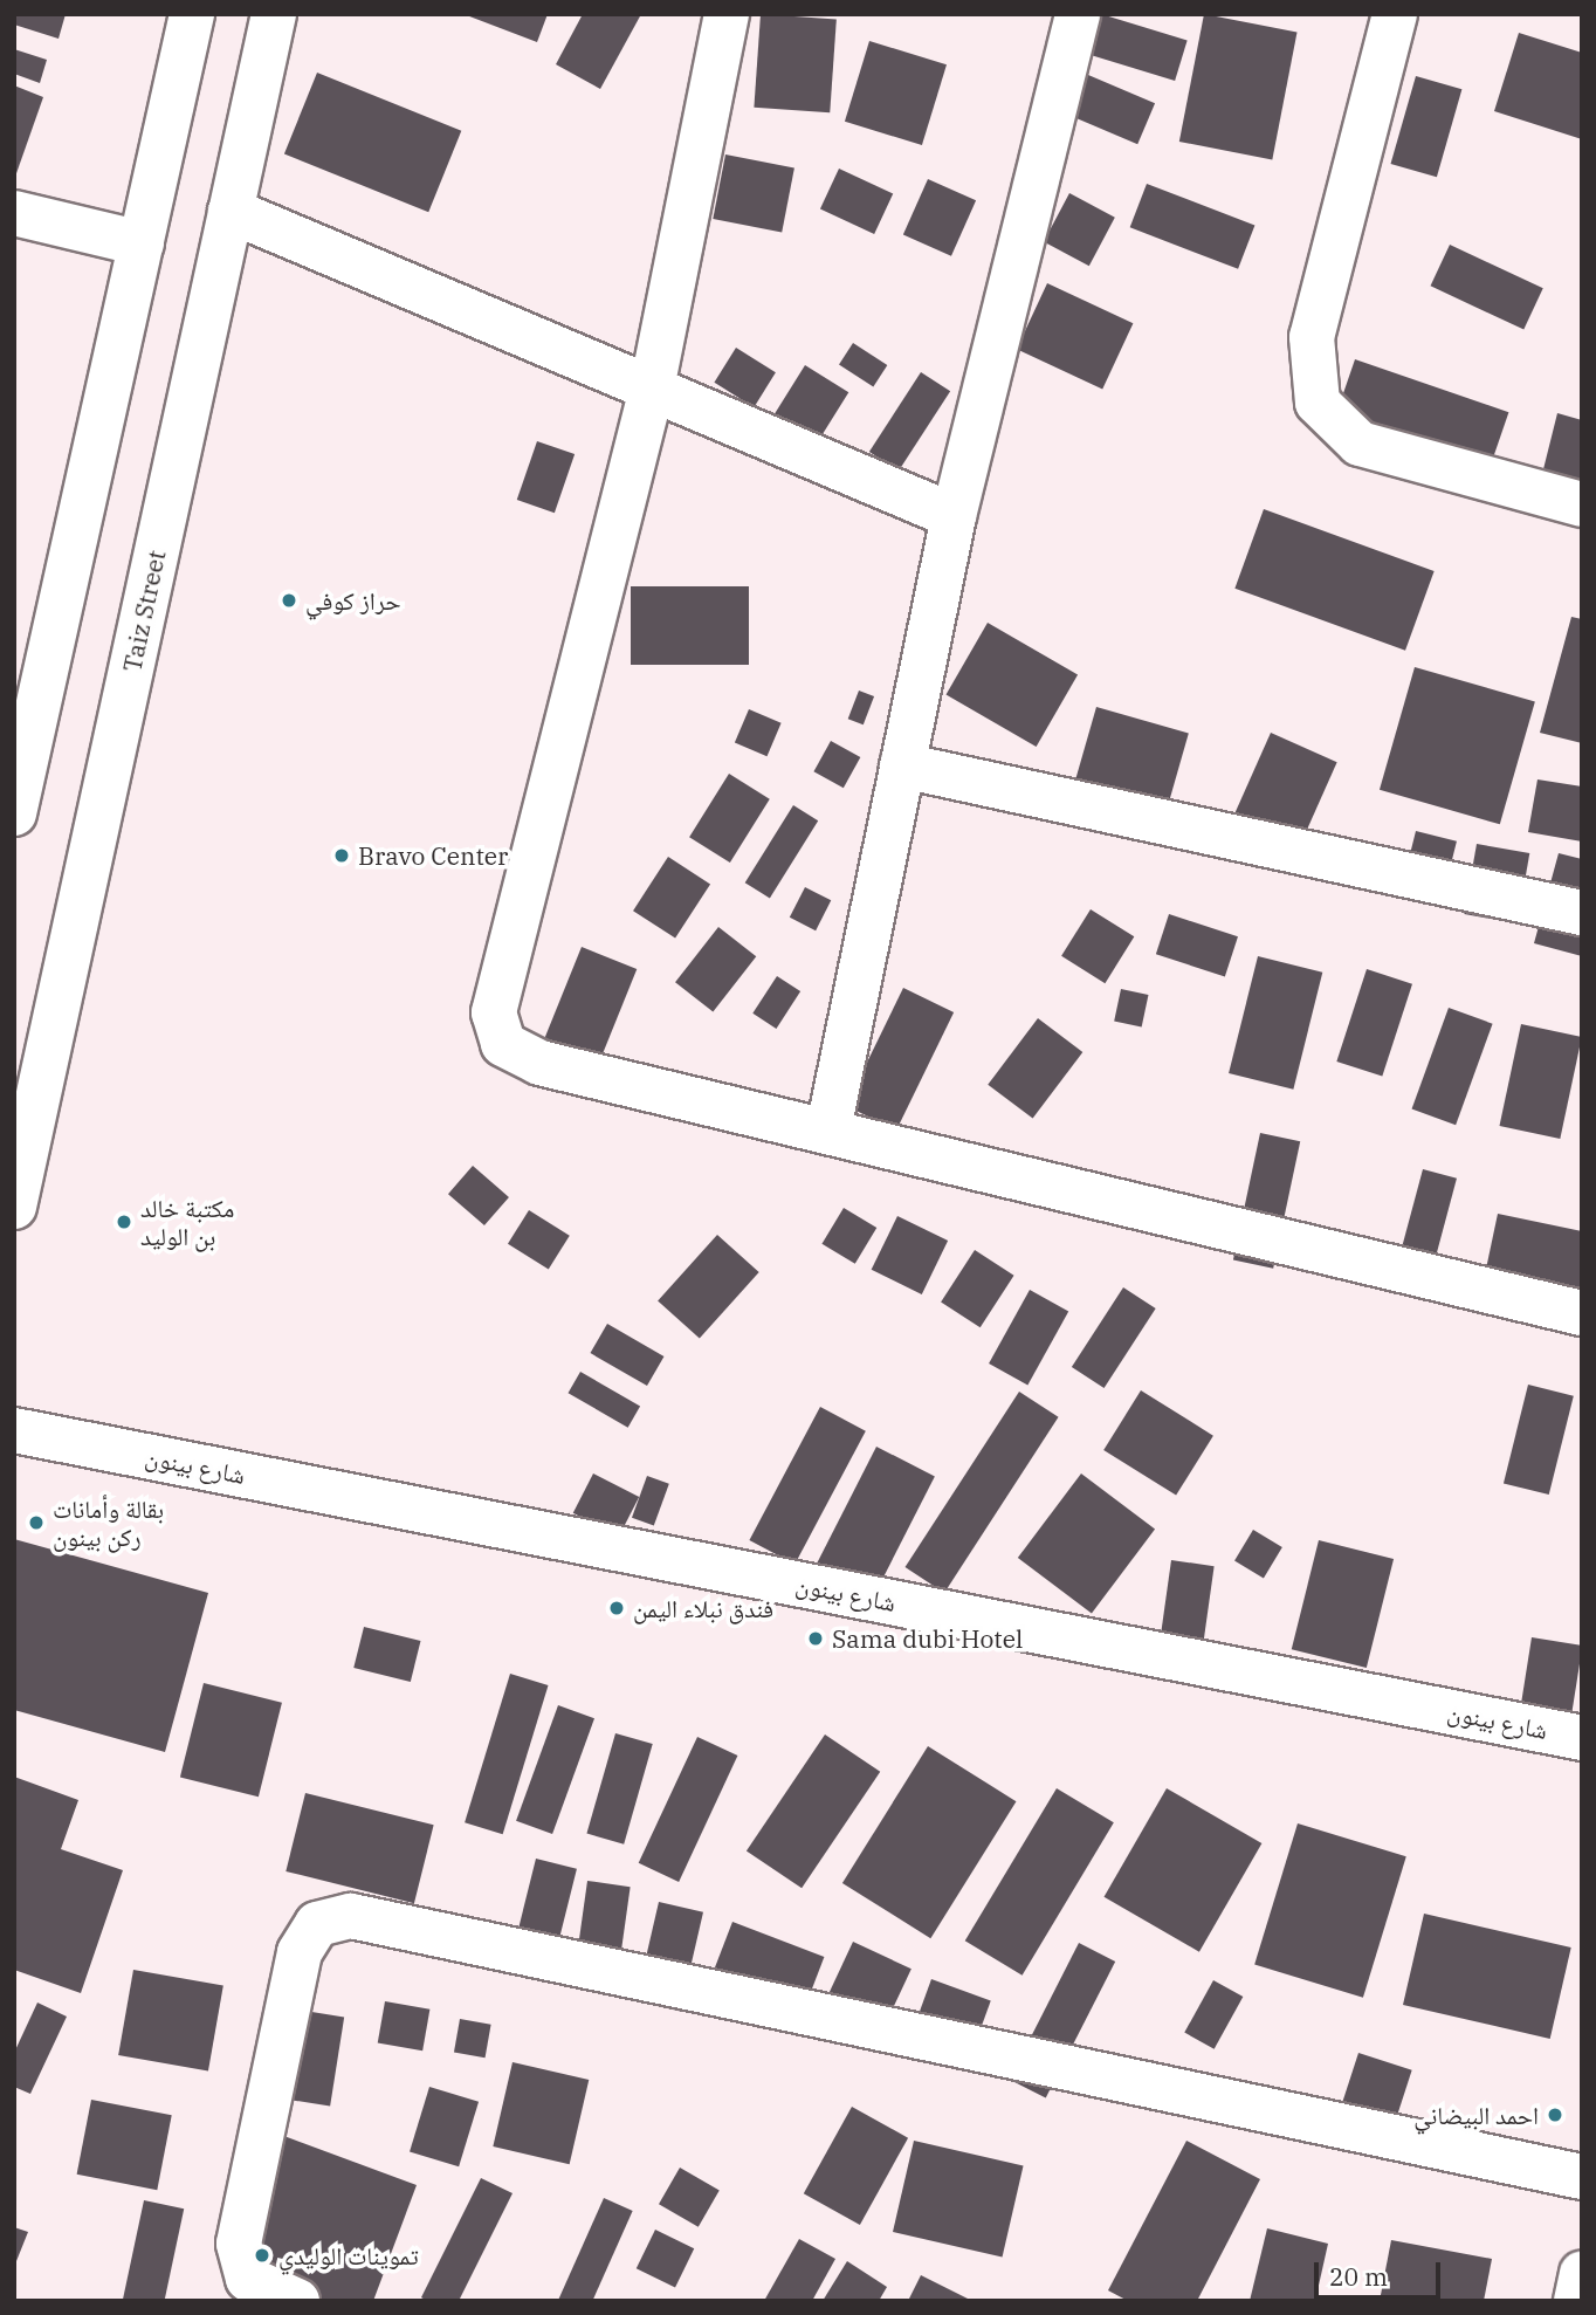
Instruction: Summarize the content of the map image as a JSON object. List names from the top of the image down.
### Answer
{
  "streets": {
    "main road": ["Taiz Street", "شارع بينون"]
  },
  "places": [
    "حراز كوفي",
    "Bravo Center",
    "مكتبة خالد بن الوليد",
    "بقالة وأمانات ركن بينون",
    "فندق نبلاء اليمن",
    "Sama dubi Hotel",
    "احمد البيضاني",
    "تموينات الوليدي"
  ],
  "scale_bar": "20 m"
}
